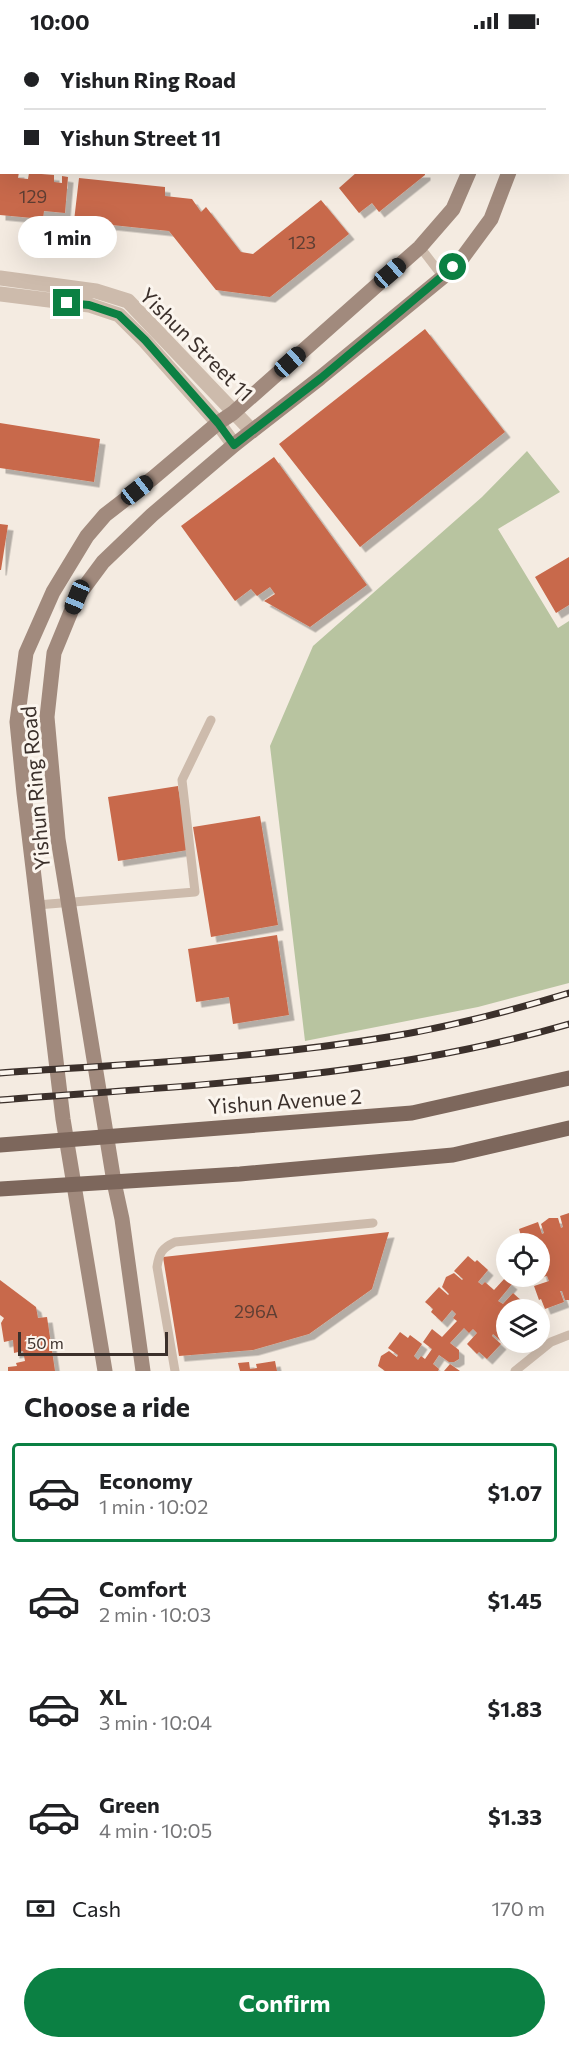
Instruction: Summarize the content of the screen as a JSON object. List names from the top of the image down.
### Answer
{
  "streets": {
    "main road": ["Yishun Ring Road", "Yishun Avenue 2"],
    "street": ["Yishun Street 11"]
  },
  "crossings": [
    ["Yishun Street 11", "Yishun Ring Road"],
    ["Yishun Ring Road", "Yishun Avenue 2"]
  ],
  "house_numbers": ["129", "123", "296A"],
  "scale_bar": "50 m",
  "page": {
    "status": "10:00",
    "banner": ["Yishun Ring Road", "Yishun Street 11"],
    "bubble": "1 min",
    "scale": "50 m",
    "heading": "Choose a ride",
    "list": [
      {
        "name": "Economy",
        "note": "1 min · 10:02",
        "value": "$1.07"
      },
      {
        "name": "Comfort",
        "note": "2 min · 10:03",
        "value": "$1.45"
      },
      {
        "name": "XL",
        "note": "3 min · 10:04",
        "value": "$1.83"
      },
      {
        "name": "Green",
        "note": "4 min · 10:05",
        "value": "$1.33"
      }
    ],
    "pay": ["Cash", "170 m"],
    "buttons": "Confirm"
  }
}
